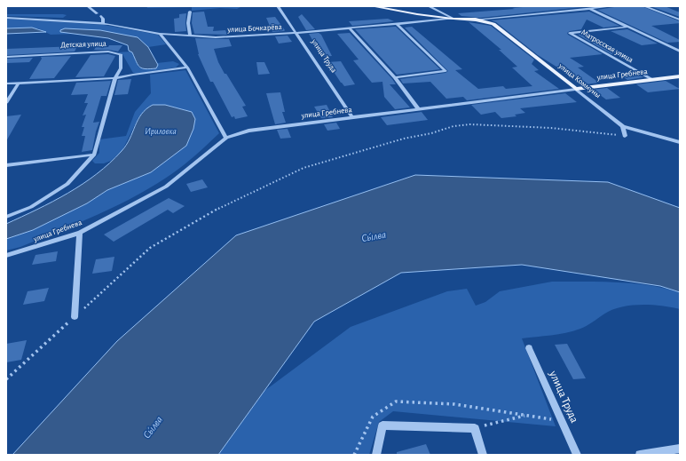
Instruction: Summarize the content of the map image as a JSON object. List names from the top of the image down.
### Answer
{
  "streets": {
    "main road": ["улица Бочкарёва", "улица Гребнева", "улица Коммуны"],
    "street": ["Детская улица", "Матросская улица", "улица Труда"]
  },
  "crossings": [
    ["улица Бочкарёва", "улица Труда"],
    ["улица Бочкарёва", "улица Коммуны"],
    ["Матросская улица", "улица Гребнева"],
    ["улица Труда", "улица Гребнева"],
    ["улица Гребнева", "улица Коммуны"]
  ],
  "water": ["Ириловка", "Сы́лва"]
}
